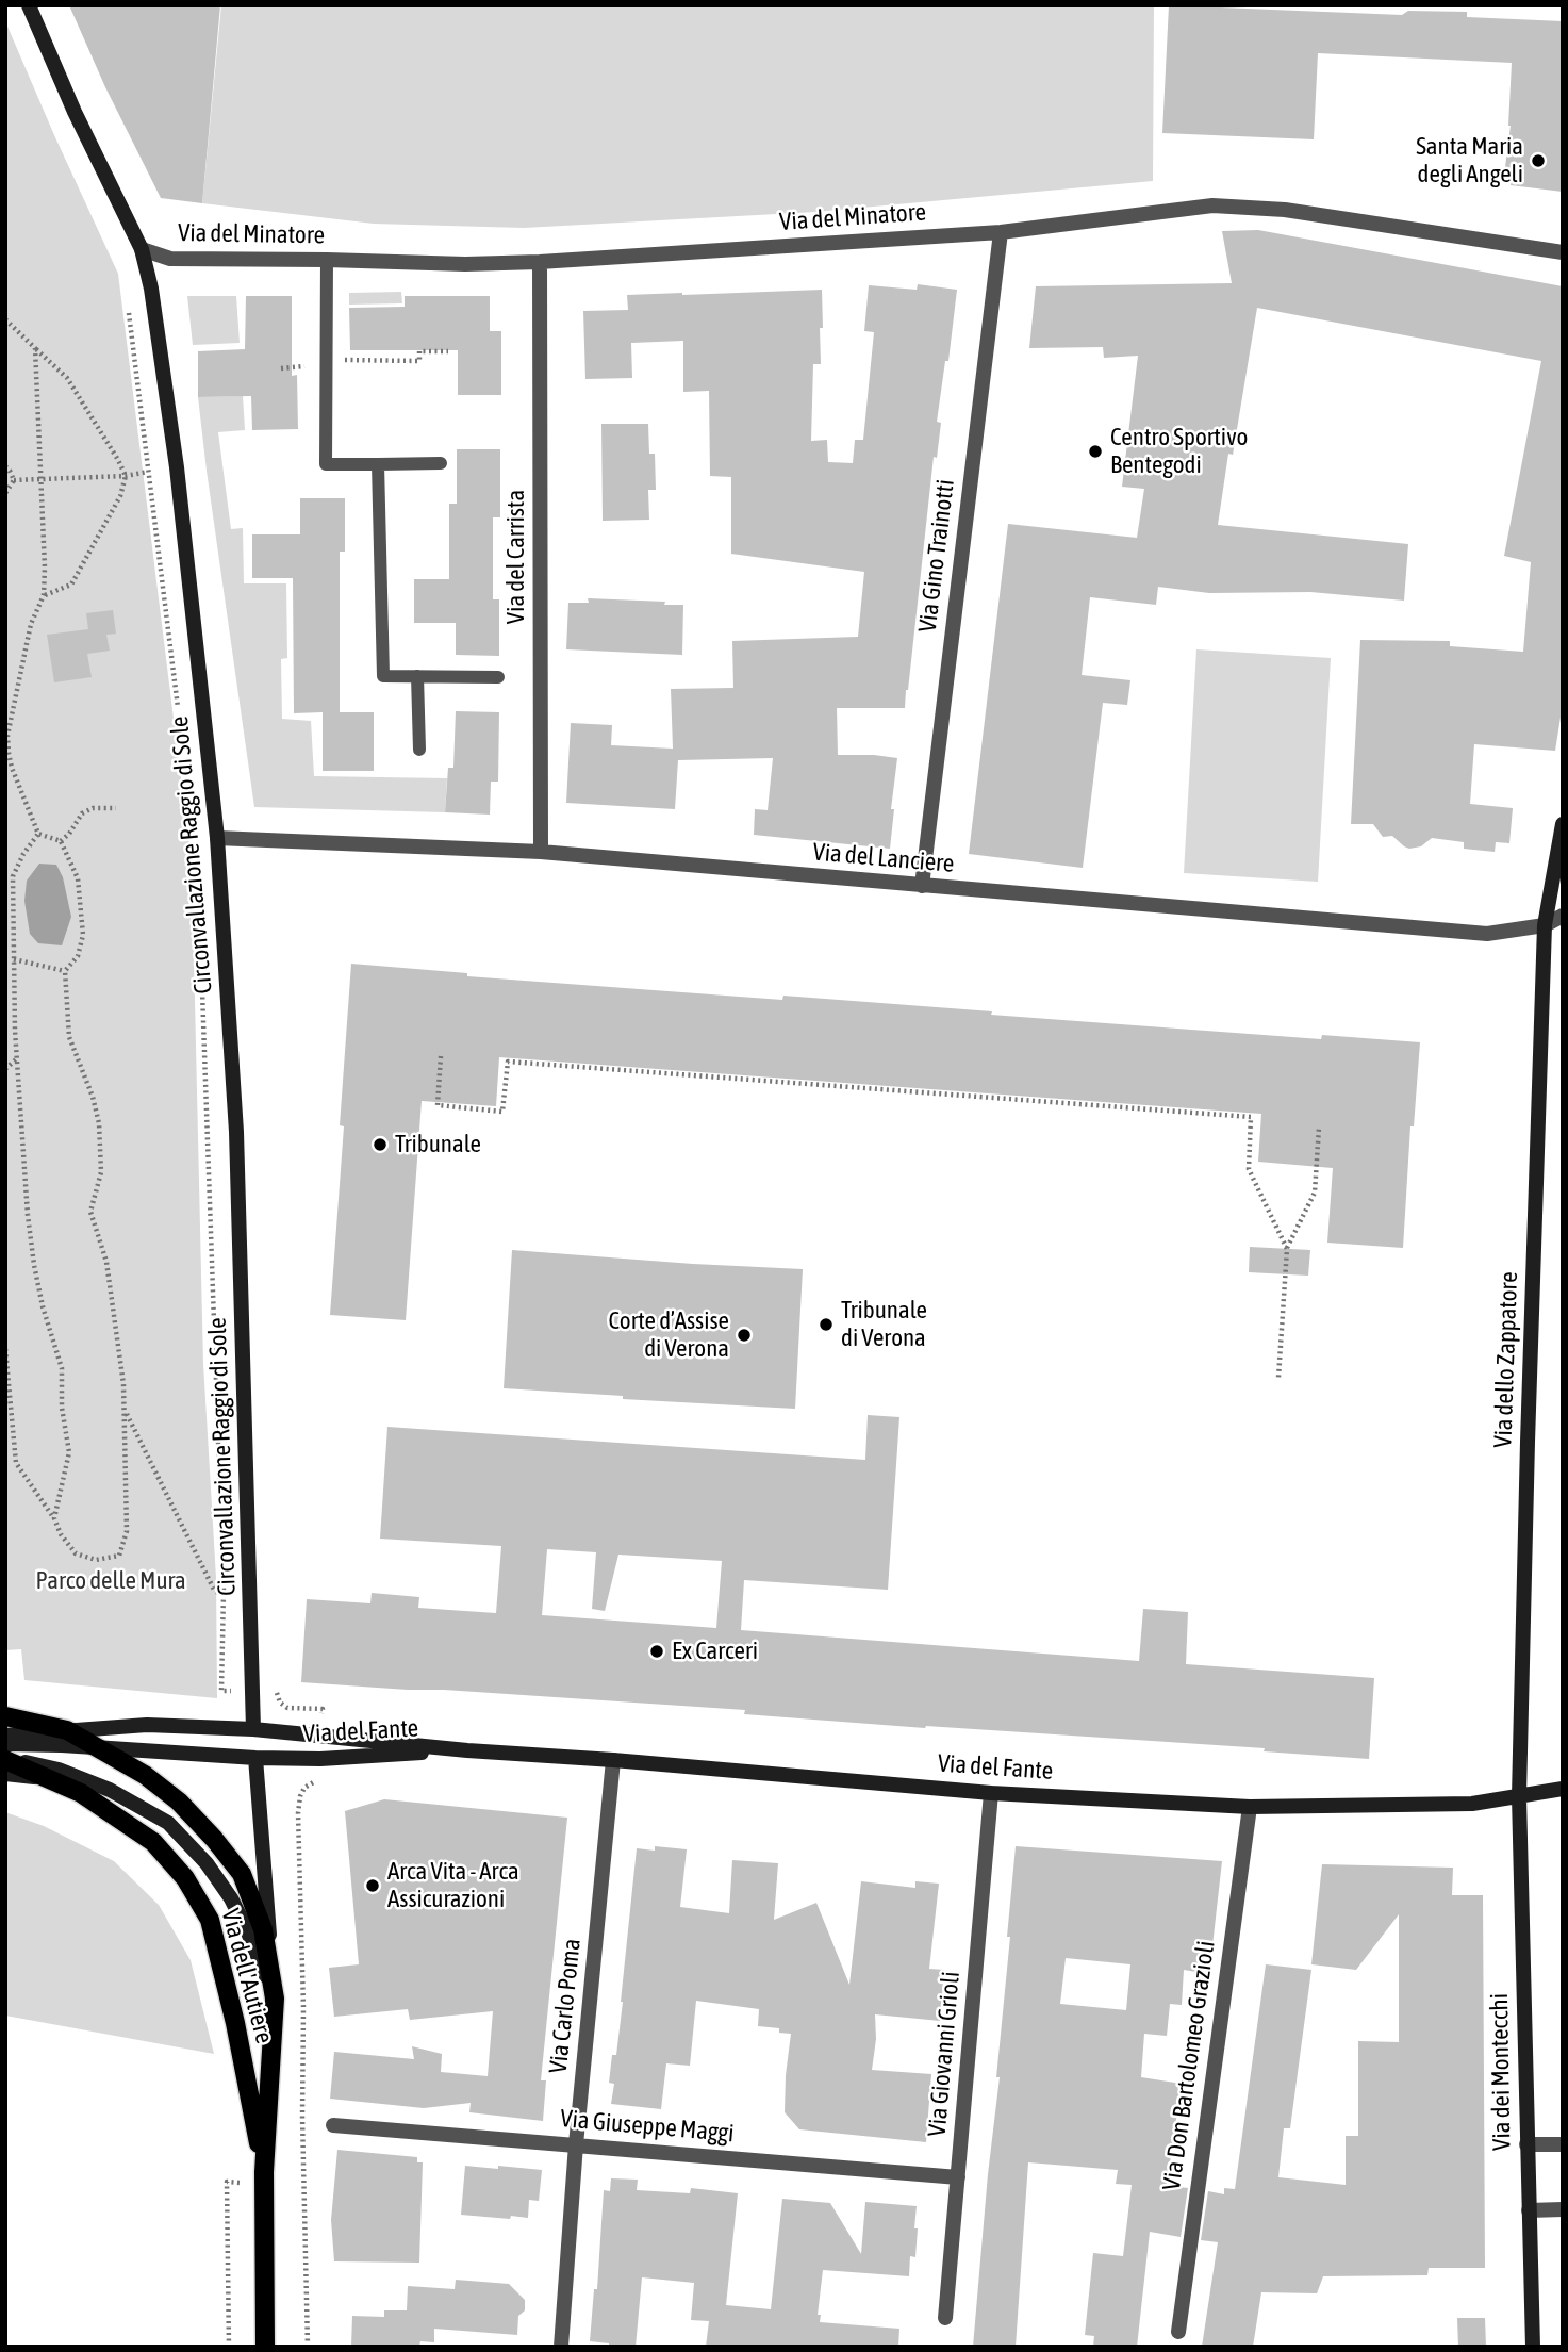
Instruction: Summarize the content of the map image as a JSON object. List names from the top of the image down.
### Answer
{
  "streets": {
    "main road": ["Via dell'Autiere"],
    "street": [
      "Via del Minatore",
      "Via Gino Trainotti",
      "Via del Carrista",
      "Circonvallazione Raggio di Sole",
      "Via del Lanciere",
      "Via dello Zappatore",
      "Via del Fante",
      "Via Carlo Poma",
      "Via Giovanni Grioli",
      "Via Don Bartolomeo Grazioli",
      "Via dei Montecchi",
      "Via Giuseppe Maggi"
    ]
  },
  "crossings": [
    ["Via del Minatore", "Via Gino Trainotti"],
    ["Via del Minatore", "Via del Carrista"],
    ["Via del Minatore", "Circonvallazione Raggio di Sole"],
    ["Via Gino Trainotti", "Via del Lanciere"],
    ["Via del Carrista", "Via del Lanciere"],
    ["Circonvallazione Raggio di Sole", "Via del Lanciere"],
    ["Circonvallazione Raggio di Sole", "Via dell'Autiere"],
    ["Via del Lanciere", "Via dello Zappatore"],
    ["Via dello Zappatore", "Via del Fante"],
    ["Via dello Zappatore", "Via dei Montecchi"],
    ["Via del Fante", "Via dell'Autiere"],
    ["Via del Fante", "Via Carlo Poma"],
    ["Via del Fante", "Via Giovanni Grioli"],
    ["Via del Fante", "Via Don Bartolomeo Grazioli"],
    ["Via del Fante", "Via dei Montecchi"],
    ["Via Carlo Poma", "Via Giuseppe Maggi"],
    ["Via Giovanni Grioli", "Via Giuseppe Maggi"]
  ],
  "parks": ["Parco delle Mura"],
  "places": [
    "Santa Maria degli Angeli",
    "Centro Sportivo Bentegodi",
    "Tribunale",
    "Tribunale di Verona",
    "Corte d’Assise di Verona",
    "Ex Carceri",
    "Arca Vita - Arca Assicurazioni"
  ]
}
